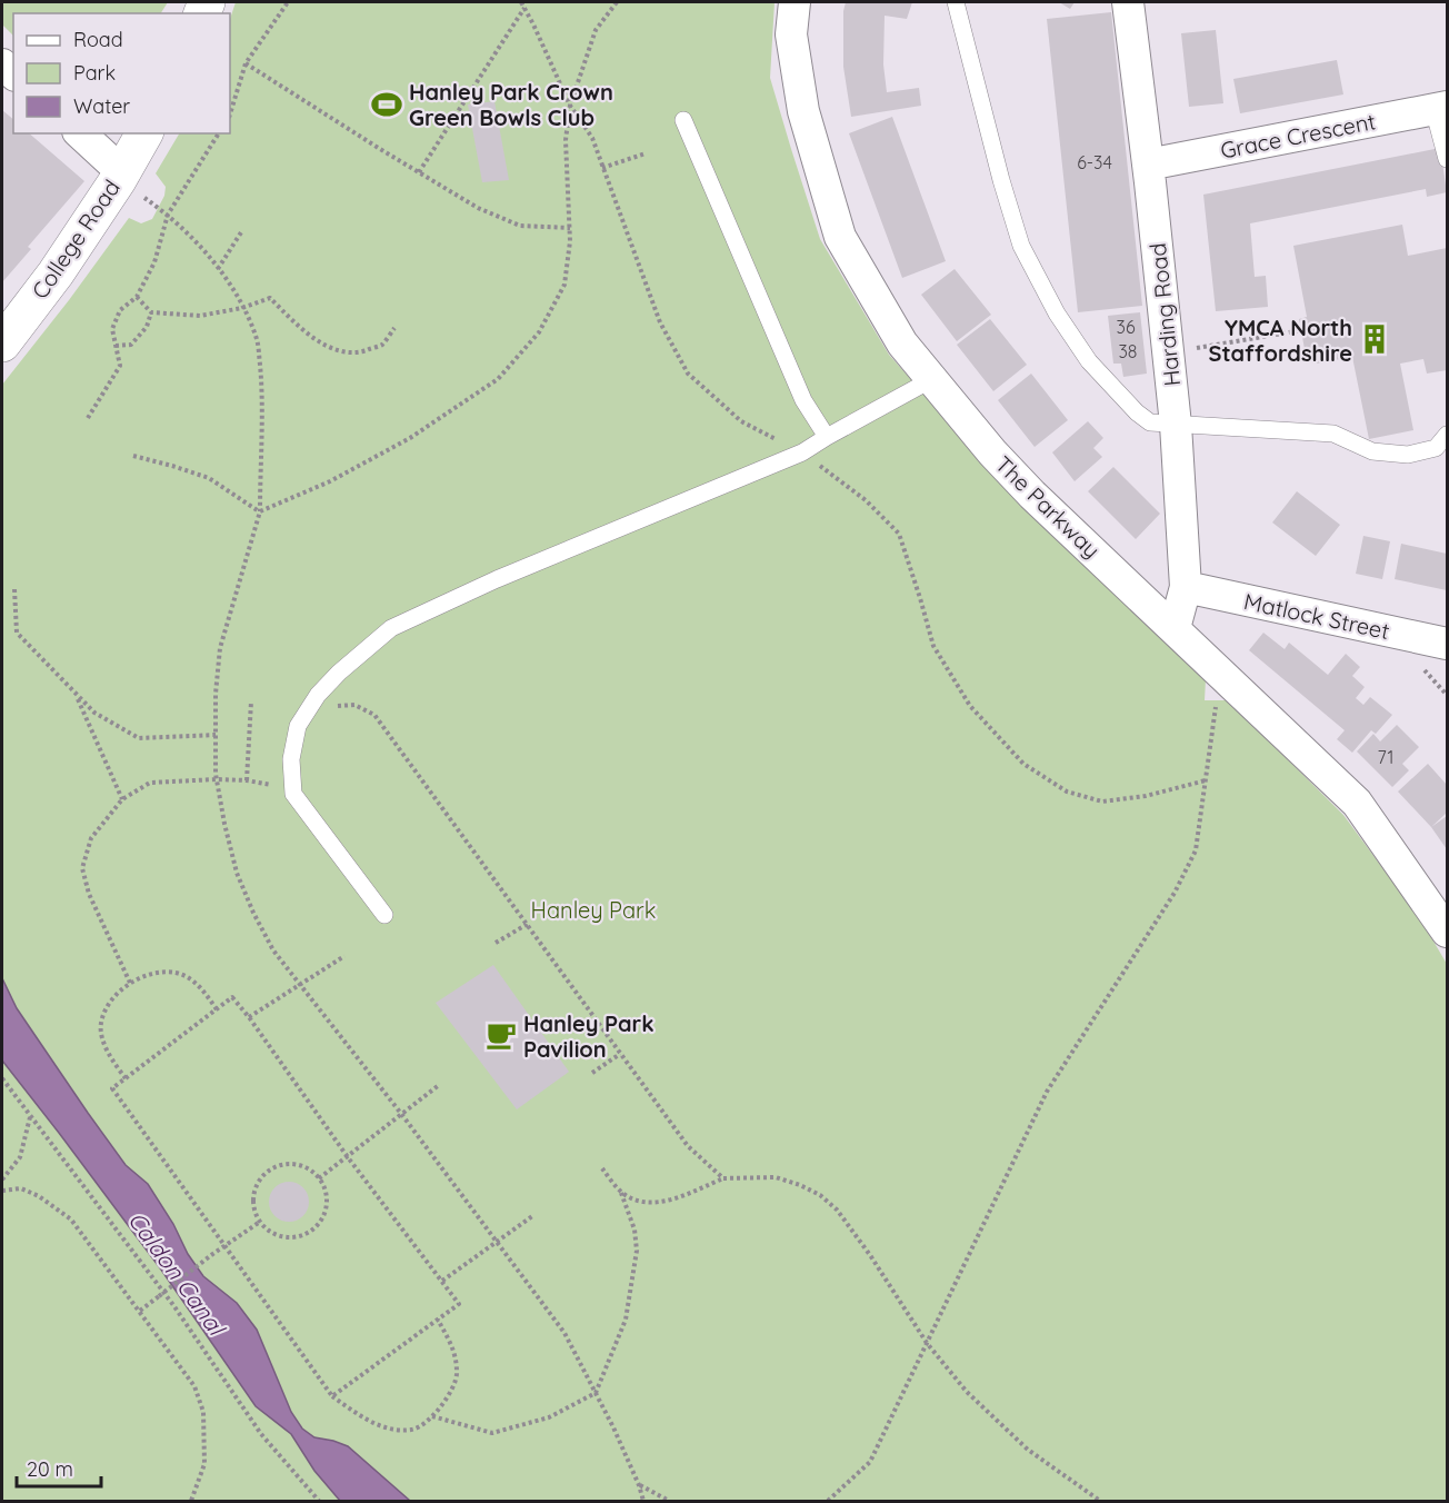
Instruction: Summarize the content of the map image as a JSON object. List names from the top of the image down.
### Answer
{
  "streets": {
    "street": [
      "Grace Crescent",
      "College Road",
      "Harding Road",
      "The Parkway",
      "Matlock Street"
    ]
  },
  "crossings": [
    ["Grace Crescent", "Harding Road"],
    ["Harding Road", "The Parkway"],
    ["Harding Road", "Matlock Street"]
  ],
  "water": ["Caldon Canal"],
  "parks": ["Hanley Park"],
  "places": {
    "sports": ["Hanley Park Crown Green Bowls Club"],
    "building": ["YMCA North Staffordshire"],
    "cafe": ["Hanley Park Pavilion"]
  },
  "house_numbers": [
    "6-34",
    "36",
    "38",
    "71"
  ],
  "legend": ["Road", "Park", "Water"],
  "scale_bar": "20 m"
}
